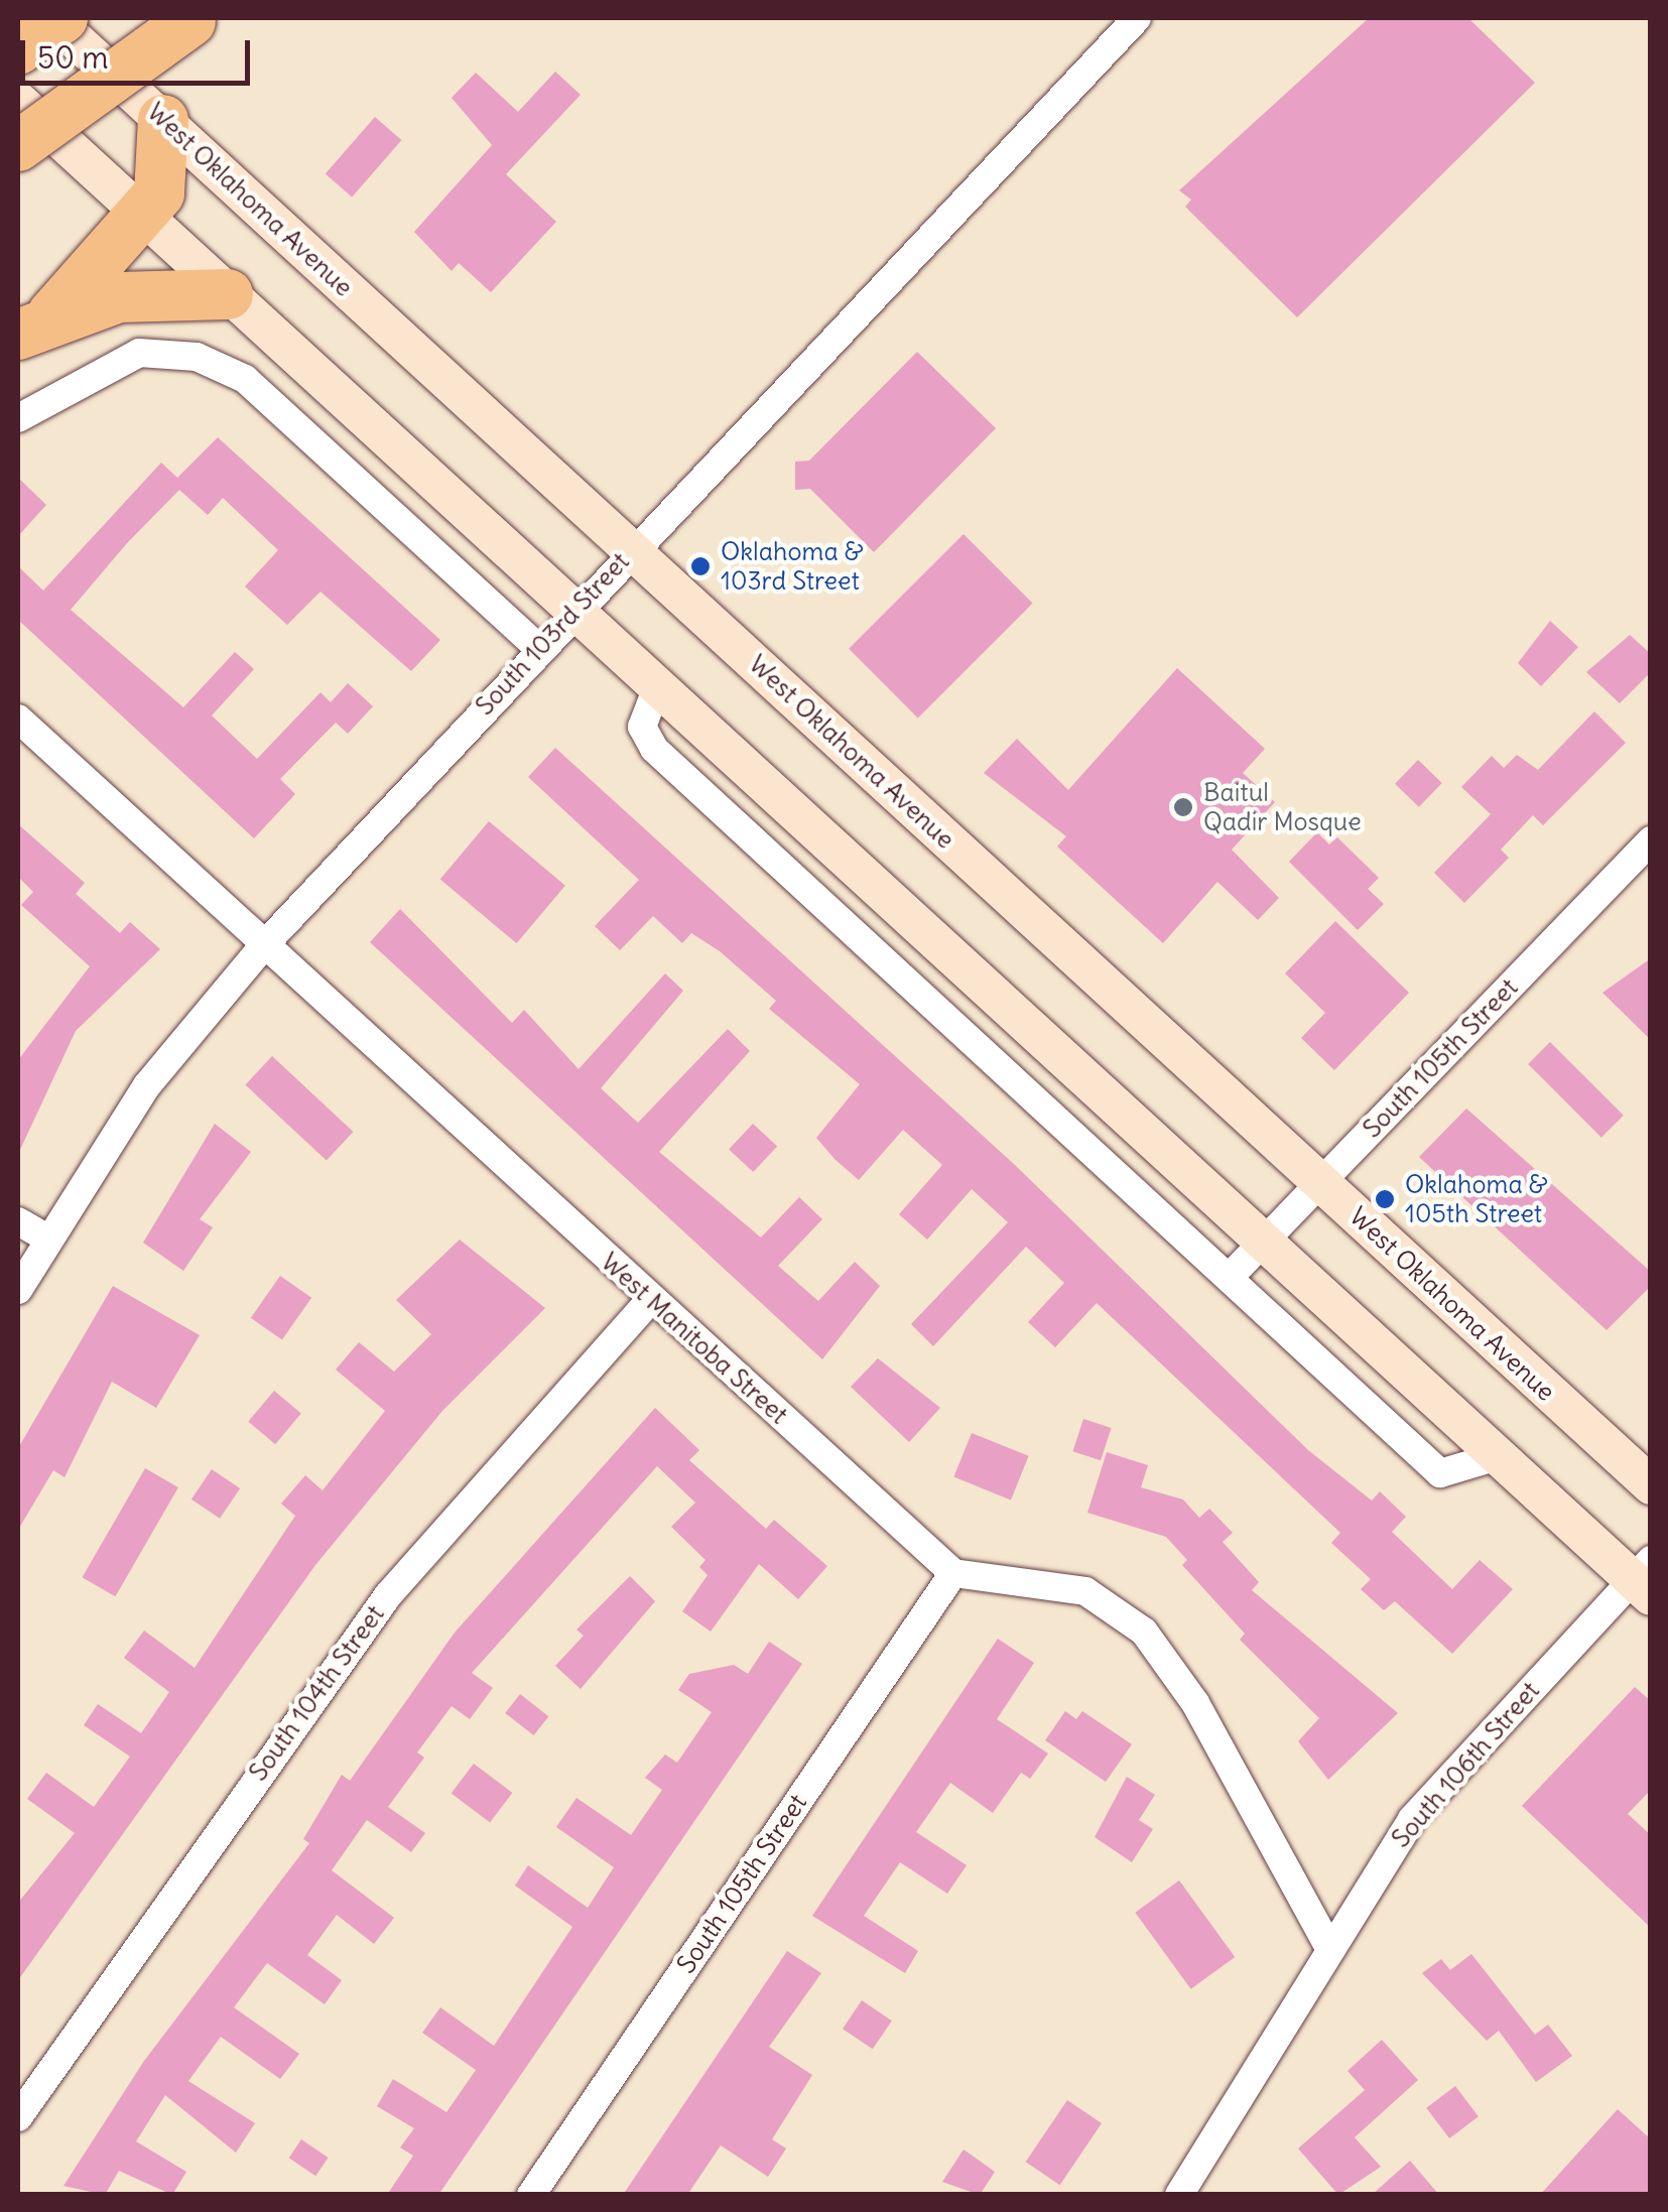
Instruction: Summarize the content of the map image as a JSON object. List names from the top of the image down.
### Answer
{
  "streets": {
    "main road": ["West Oklahoma Avenue"],
    "street": [
      "South 103rd Street",
      "South 105th Street",
      "West Manitoba Street",
      "South 104th Street",
      "South 106th Street"
    ]
  },
  "crossings": [
    ["West Oklahoma Avenue", "South 103rd Street"],
    ["West Oklahoma Avenue", "South 105th Street"],
    ["South 103rd Street", "West Manitoba Street"],
    ["South 105th Street", "West Manitoba Street"],
    ["West Manitoba Street", "South 104th Street"]
  ],
  "places": ["Oklahoma & 103rd Street", "Baitul Qadir Mosque", "Oklahoma & 105th Street"],
  "scale_bar": "50 m"
}
